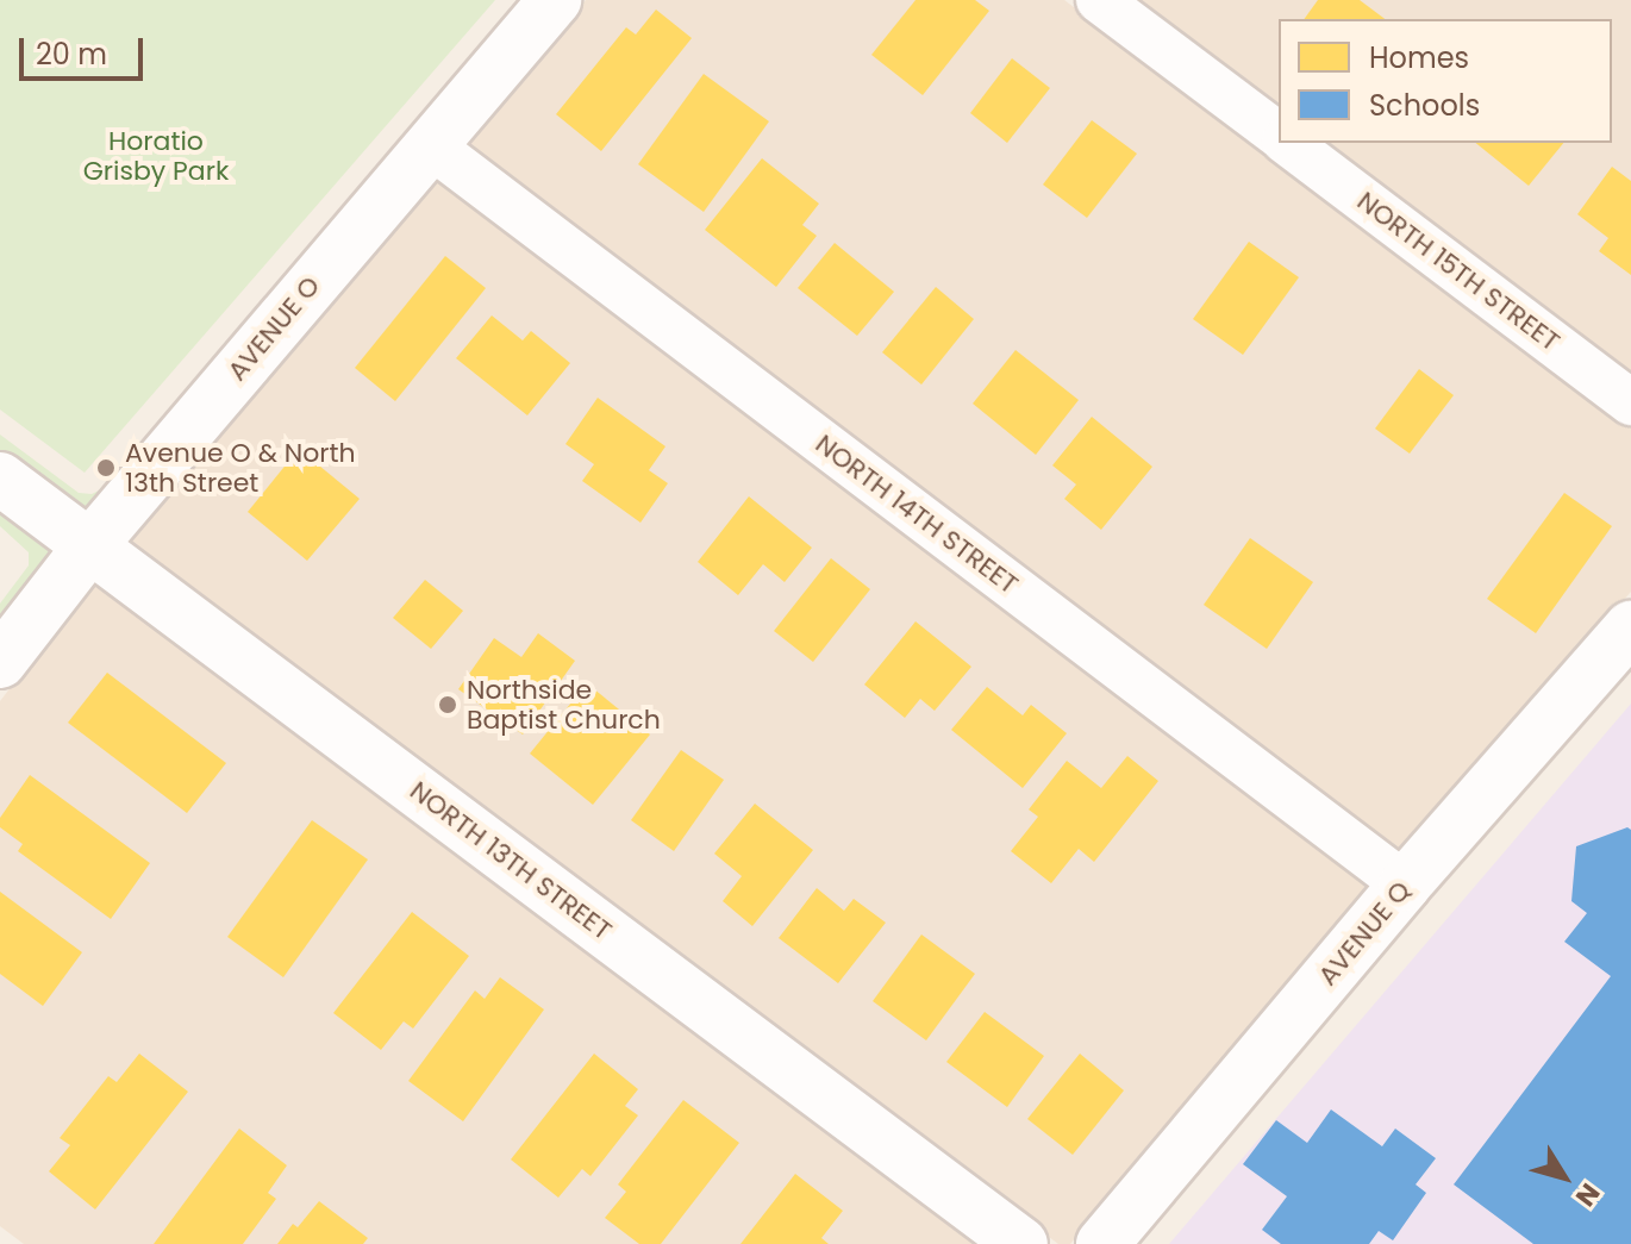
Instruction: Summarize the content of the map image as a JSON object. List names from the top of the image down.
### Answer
{
  "streets": {
    "street": [
      "NORTH 15TH STREET",
      "AVENUE O",
      "NORTH 14TH STREET",
      "NORTH 13TH STREET",
      "AVENUE Q"
    ]
  },
  "crossings": [
    ["AVENUE O", "NORTH 14TH STREET"],
    ["AVENUE O", "NORTH 13TH STREET"],
    ["NORTH 14TH STREET", "AVENUE Q"]
  ],
  "parks": ["Horatio Grisby Park"],
  "places": ["Avenue O & North 13th Street", "Northside Baptist Church"],
  "legend": ["Homes", "Schools"],
  "scale_bar": "20 m",
  "north": "bottom right"
}
